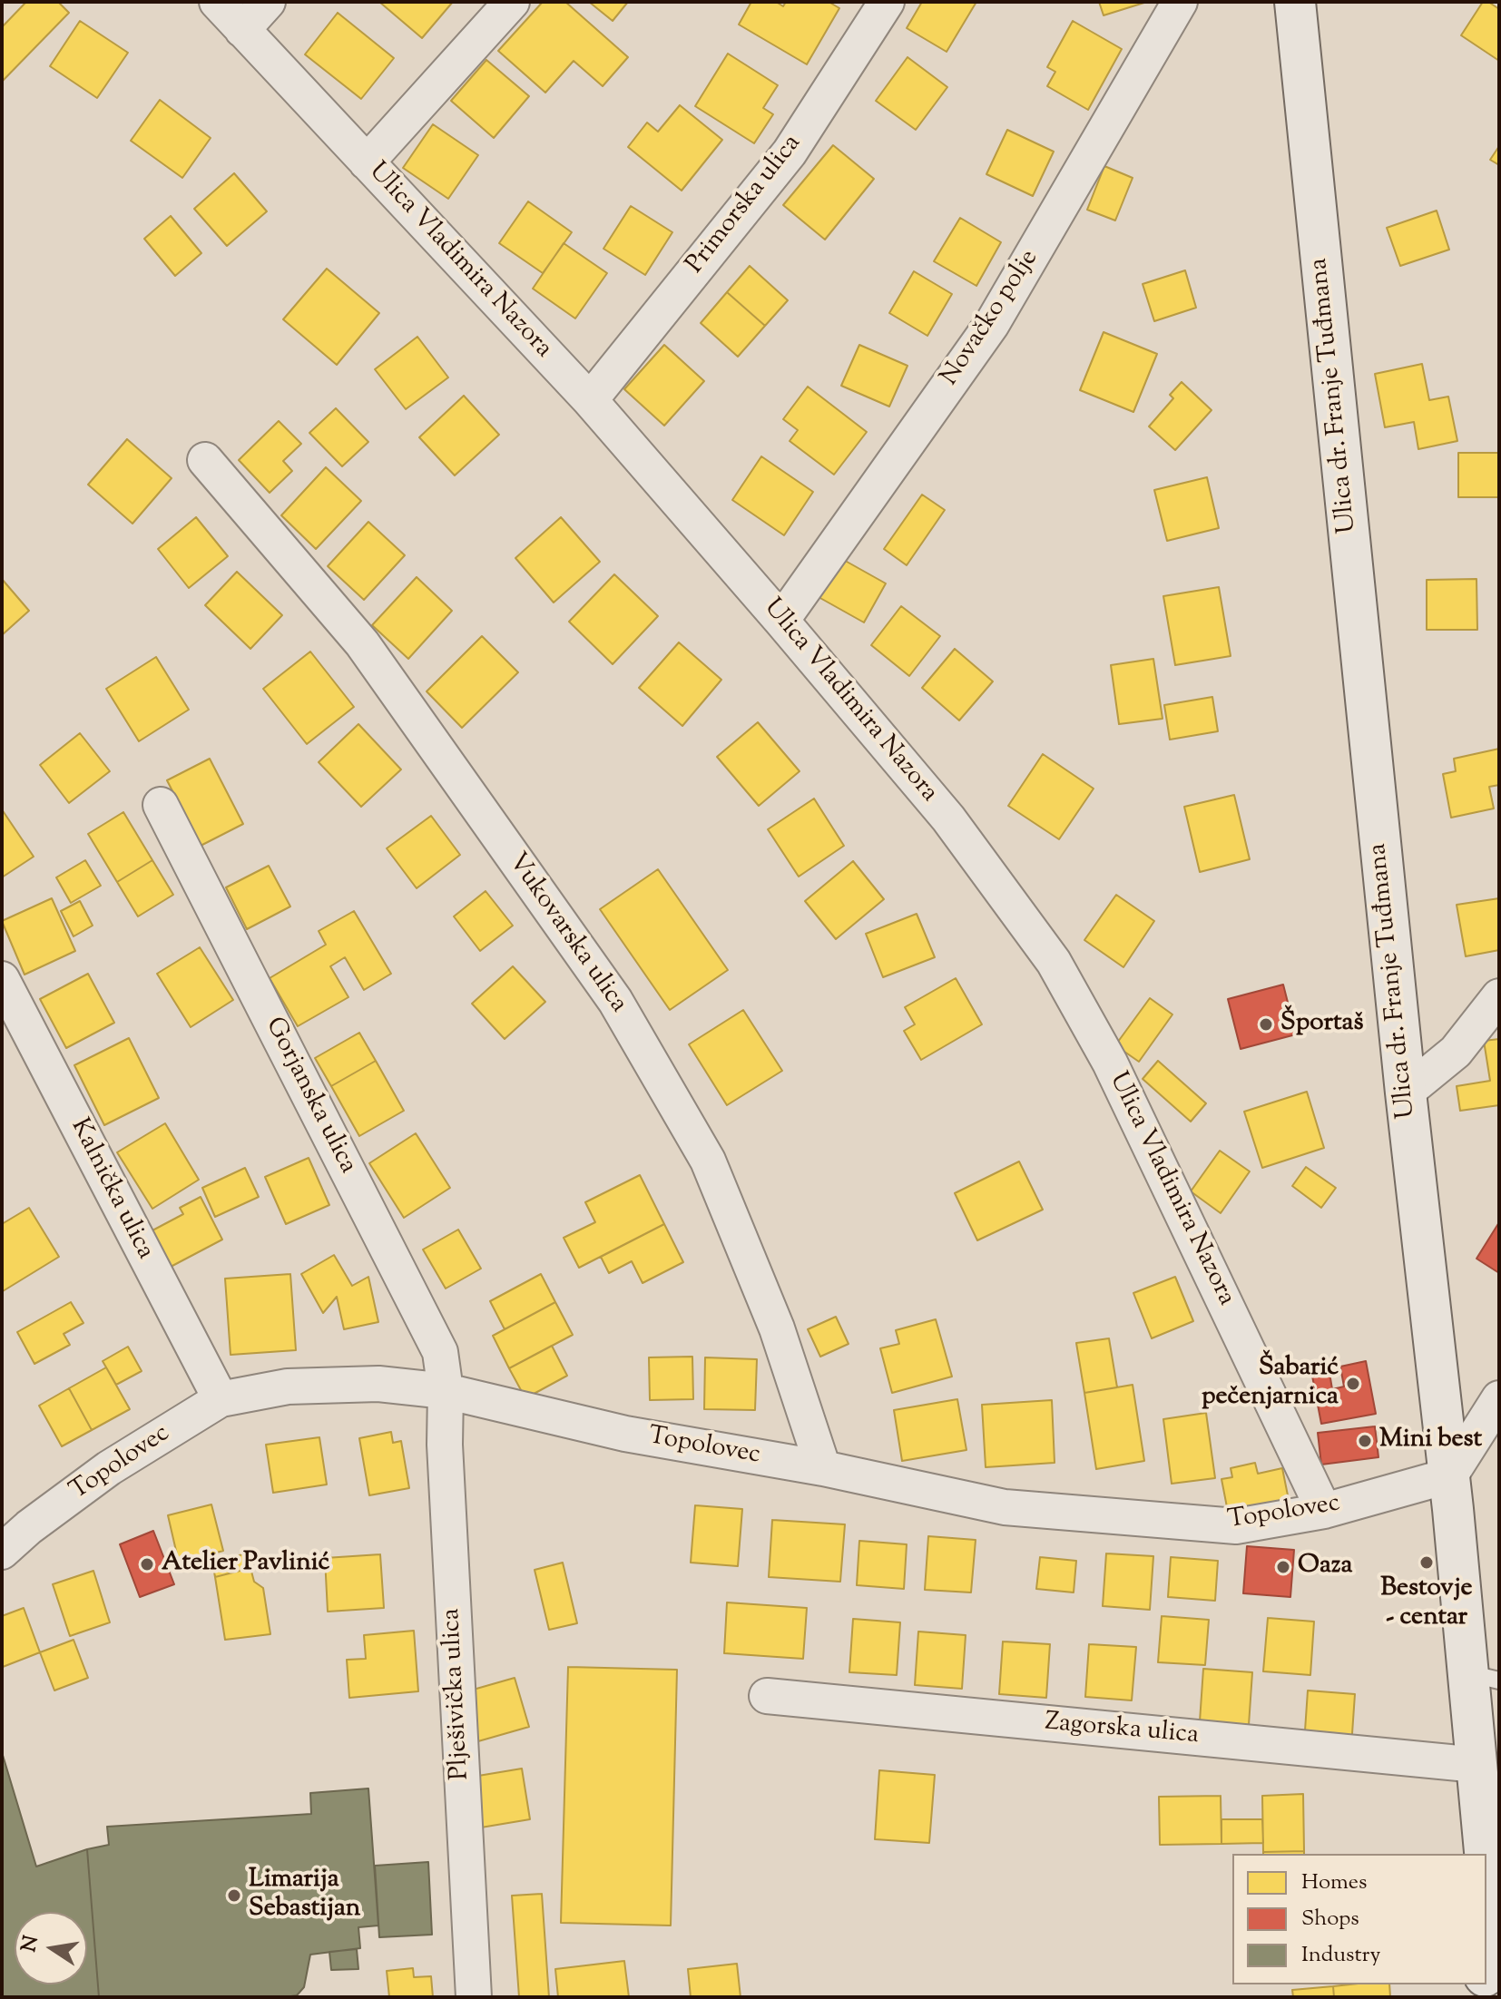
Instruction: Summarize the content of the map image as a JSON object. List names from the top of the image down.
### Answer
{
  "streets": {
    "main road": ["Ulica dr. Franje Tuđmana"],
    "street": [
      "Primorska ulica",
      "Ulica Vladimira Nazora",
      "Novačko polje",
      "Vukovarska ulica",
      "Gorjanska ulica",
      "Kalnička ulica",
      "Topolovec",
      "Plješivička ulica",
      "Zagorska ulica"
    ]
  },
  "crossings": [
    ["Primorska ulica", "Ulica Vladimira Nazora"],
    ["Ulica Vladimira Nazora", "Novačko polje"],
    ["Ulica Vladimira Nazora", "Topolovec"],
    ["Ulica dr. Franje Tuđmana", "Topolovec"],
    ["Ulica dr. Franje Tuđmana", "Zagorska ulica"],
    ["Vukovarska ulica", "Topolovec"],
    ["Gorjanska ulica", "Topolovec"],
    ["Gorjanska ulica", "Plješivička ulica"],
    ["Kalnička ulica", "Topolovec"],
    ["Topolovec", "Plješivička ulica"]
  ],
  "places": [
    "Športaš",
    "Šabarić pečenjarnica",
    "Mini best",
    "Bestovje - centar",
    "Atelier Pavlinić",
    "Oaza",
    "Limarija Sebastijan"
  ],
  "legend": ["Homes", "Shops", "Industry"],
  "north": "left"
}
